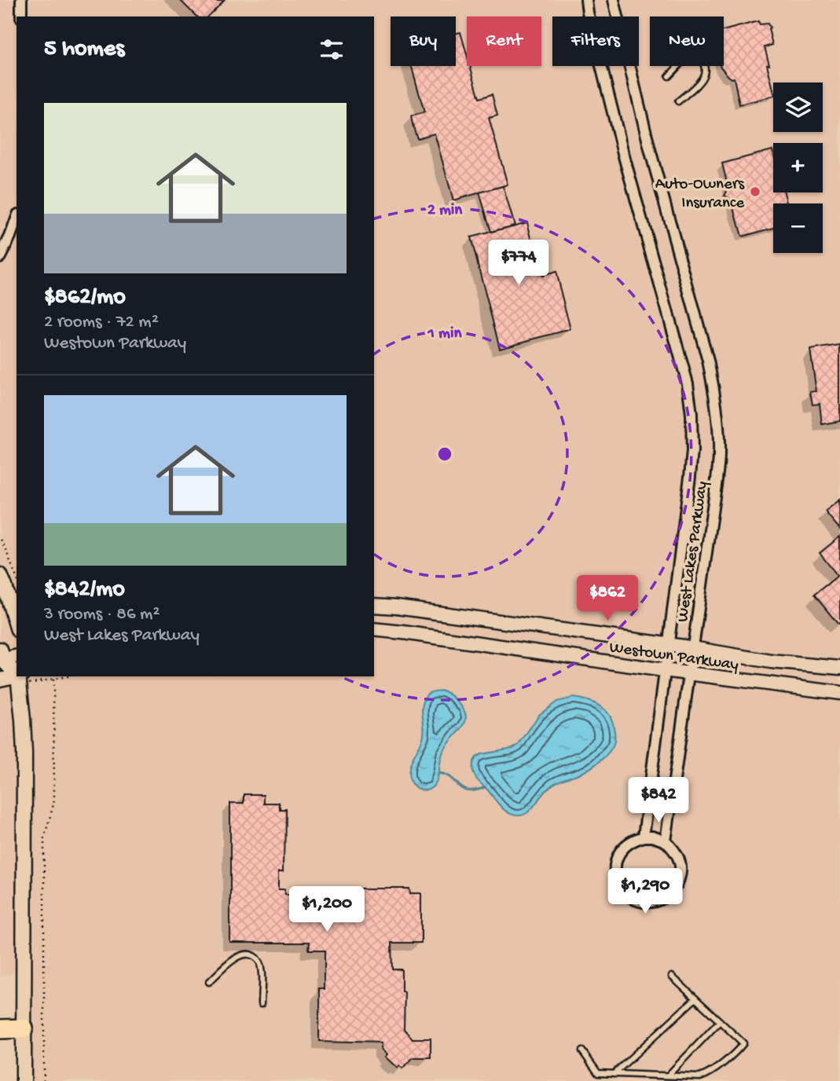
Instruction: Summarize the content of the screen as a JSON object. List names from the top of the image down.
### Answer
{
  "streets": {
    "street": ["West Lakes Parkway", "Westown Parkway"]
  },
  "crossings": [
    ["West Lakes Parkway", "Westown Parkway"]
  ],
  "places": ["Auto-Owners Insurance"],
  "page": {
    "chip": [
      "Buy",
      "Rent",
      "Filters",
      "New"
    ],
    "heading": "5 homes",
    "map_buttons": ["+", "−"],
    "list": [
      {
        "name": "$862/mo",
        "note": "2 rooms · 72 m² · Westown Parkway"
      },
      {
        "name": "$842/mo",
        "note": "3 rooms · 86 m² · West Lakes Parkway"
      }
    ],
    "price": [
      "$774",
      "$862",
      "$842",
      "$1,290",
      "$1,200"
    ]
  },
  "rings": ["2 min", "1 min"]
}
